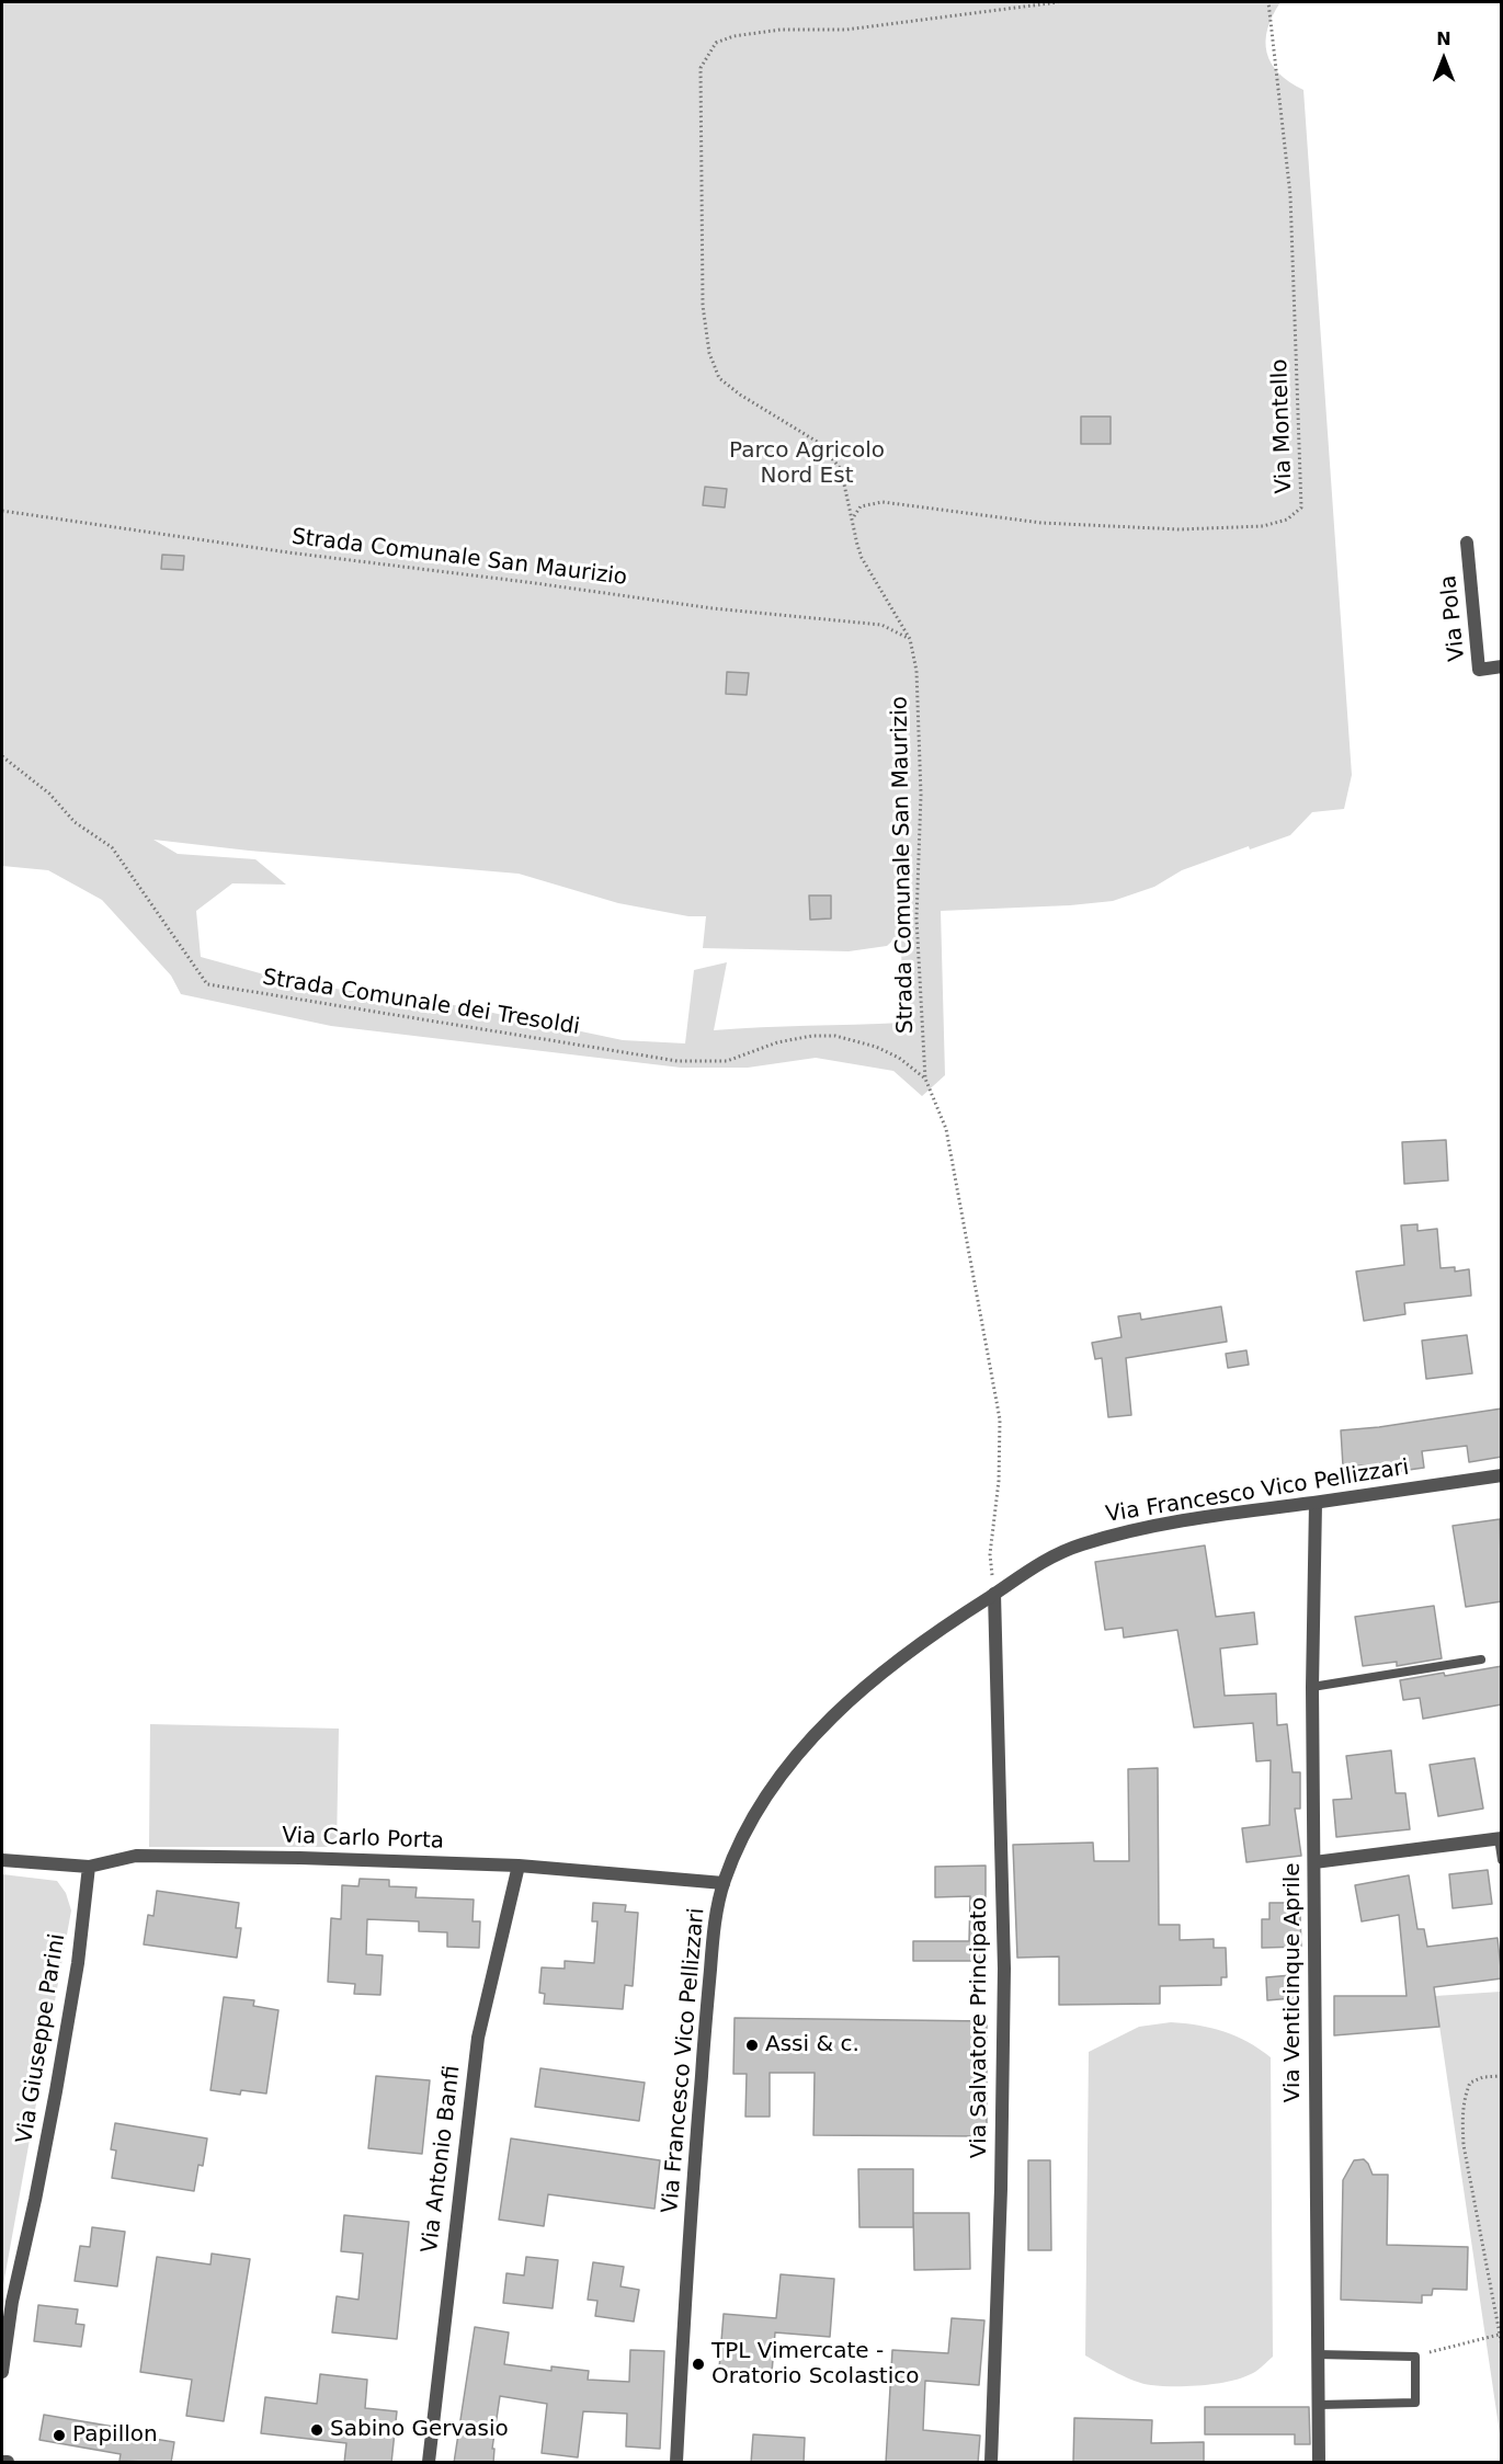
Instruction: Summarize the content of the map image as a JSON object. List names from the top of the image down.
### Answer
{
  "streets": {
    "street": [
      "Via Pola",
      "Via Francesco Vico Pellizzari",
      "Via Carlo Porta",
      "Via Venticinque Aprile",
      "Via Salvatore Principato",
      "Via Giuseppe Parini",
      "Via Antonio Banfi"
    ],
    "path": ["Via Montello", "Strada Comunale San Maurizio", "Strada Comunale dei Tresoldi"]
  },
  "crossings": [
    ["Via Montello", "Strada Comunale San Maurizio"],
    ["Strada Comunale San Maurizio", "Strada Comunale dei Tresoldi"],
    ["Strada Comunale San Maurizio", "Via Francesco Vico Pellizzari"],
    ["Strada Comunale San Maurizio", "Via Salvatore Principato"],
    ["Via Francesco Vico Pellizzari", "Via Carlo Porta"],
    ["Via Francesco Vico Pellizzari", "Via Venticinque Aprile"],
    ["Via Francesco Vico Pellizzari", "Via Salvatore Principato"],
    ["Via Carlo Porta", "Via Giuseppe Parini"],
    ["Via Carlo Porta", "Via Antonio Banfi"]
  ],
  "parks": ["Parco Agricolo Nord Est"],
  "places": [
    "Assi & c.",
    "TPL Vimercate - Oratorio Scolastico",
    "Sabino Gervasio",
    "Papillon"
  ],
  "north": "top"
}
